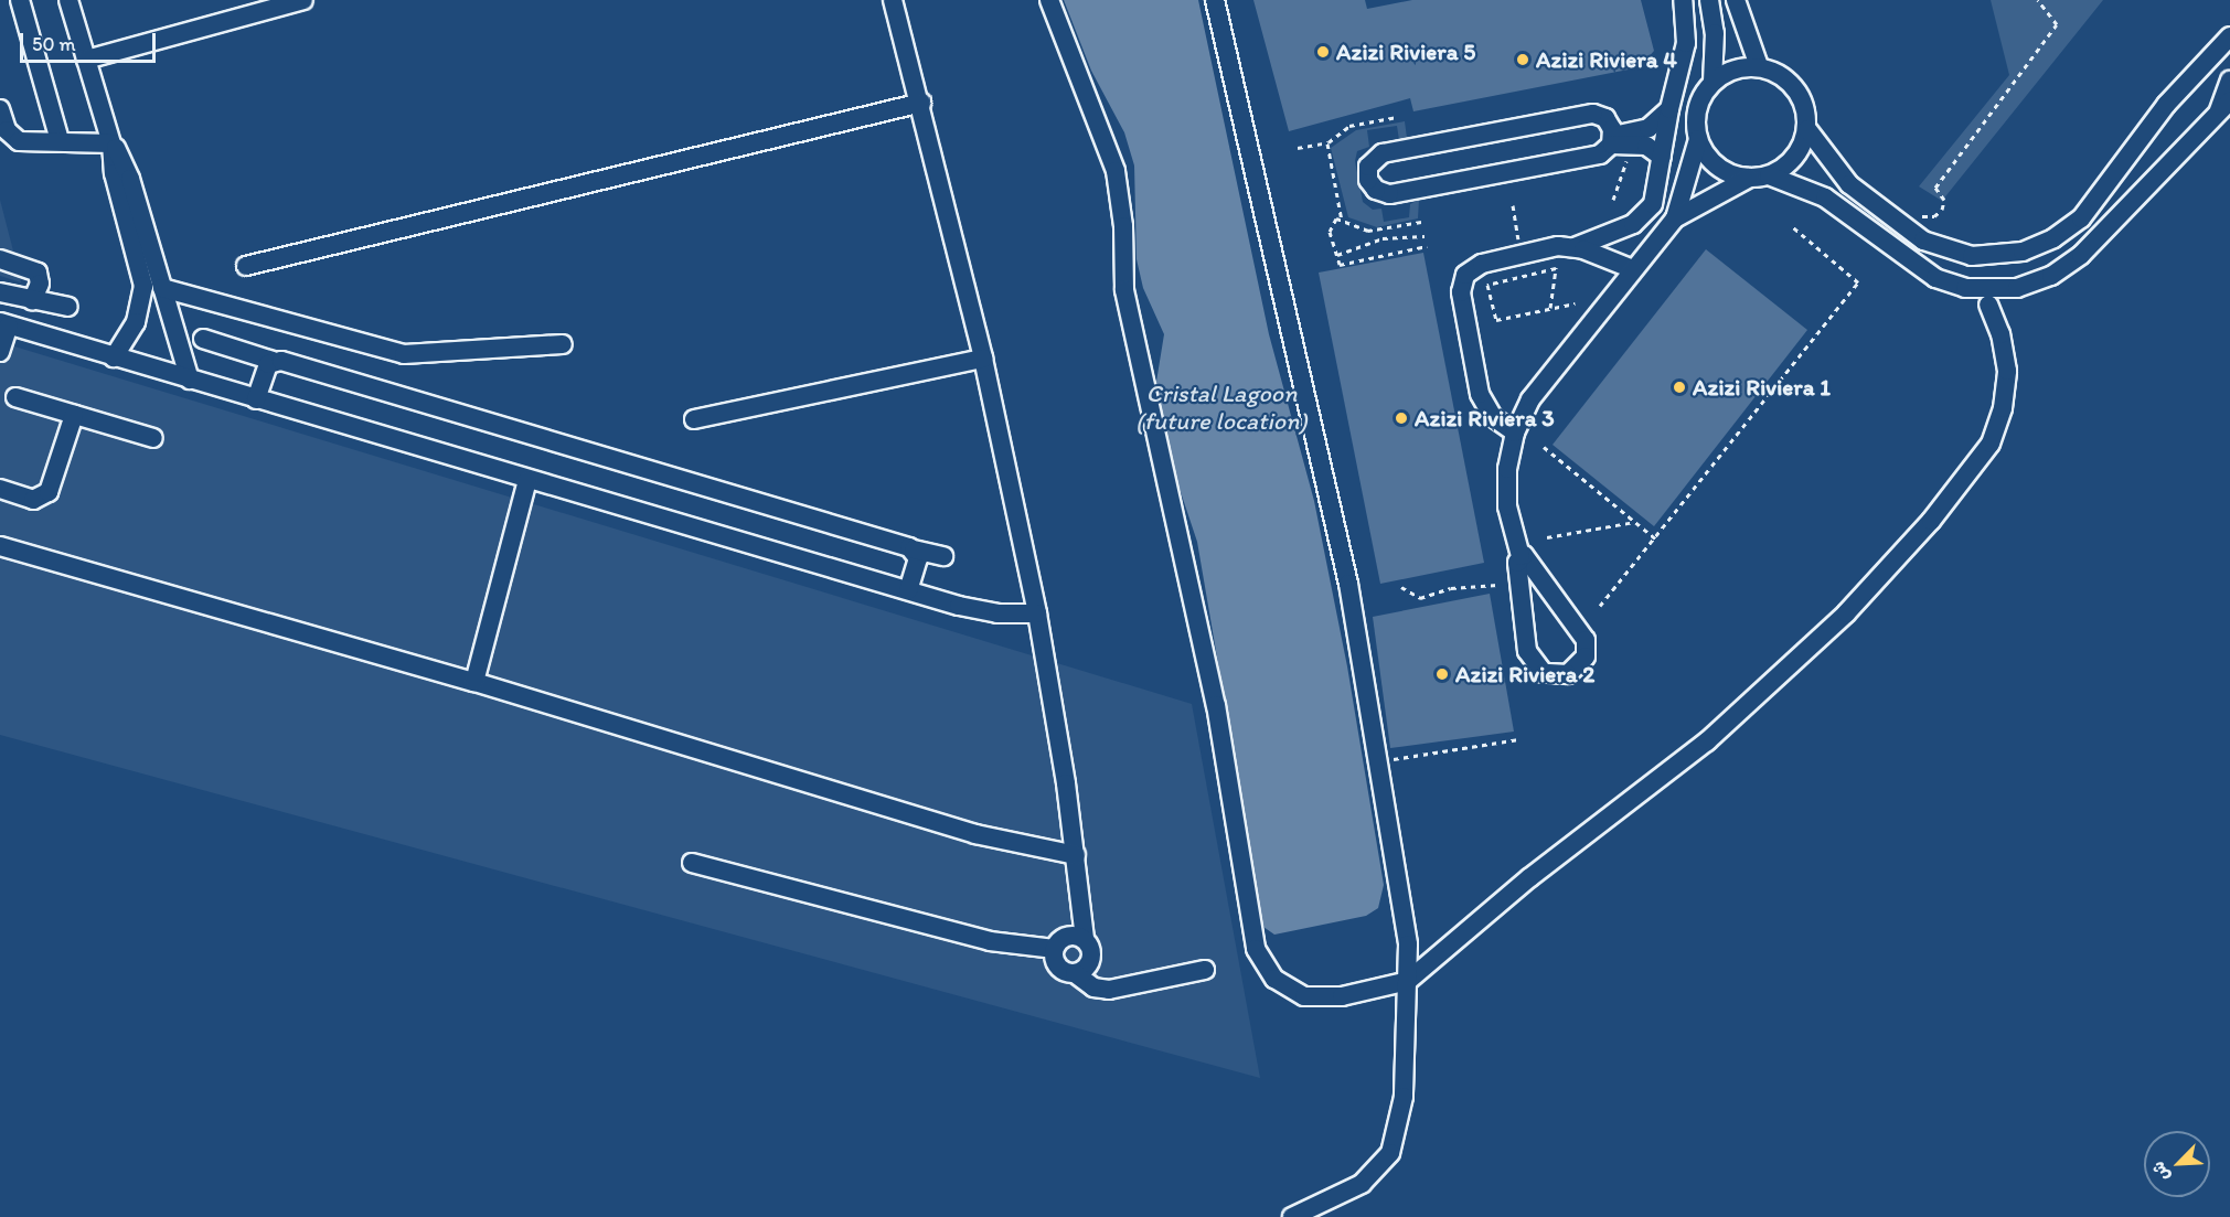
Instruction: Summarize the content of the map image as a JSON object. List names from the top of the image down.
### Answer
{
  "water": ["Cristal Lagoon (future location)"],
  "places": [
    "Azizi Riviera 5",
    "Azizi Riviera 4",
    "Azizi Riviera 1",
    "Azizi Riviera 3",
    "Azizi Riviera 2"
  ],
  "scale_bar": "50 m",
  "north": "bottom left"
}
